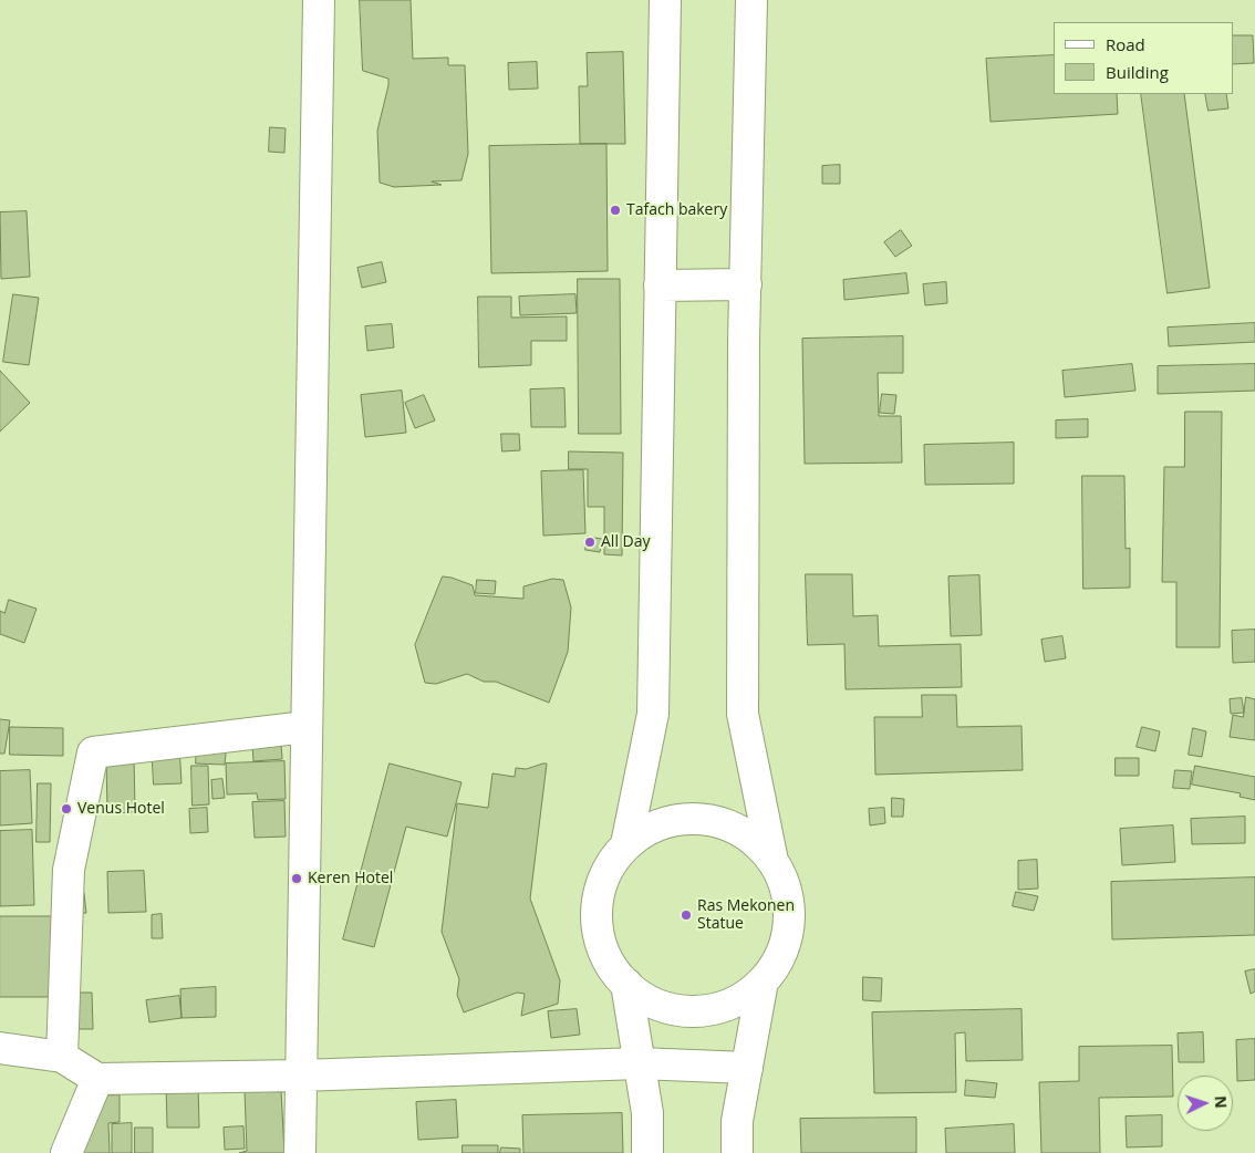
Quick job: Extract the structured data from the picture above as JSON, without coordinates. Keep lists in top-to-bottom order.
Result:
{
  "places": [
    "Tafach bakery",
    "All Day",
    "Venus Hotel",
    "Keren Hotel",
    "Ras Mekonen Statue"
  ],
  "legend": ["Road", "Building"],
  "north": "right"
}
